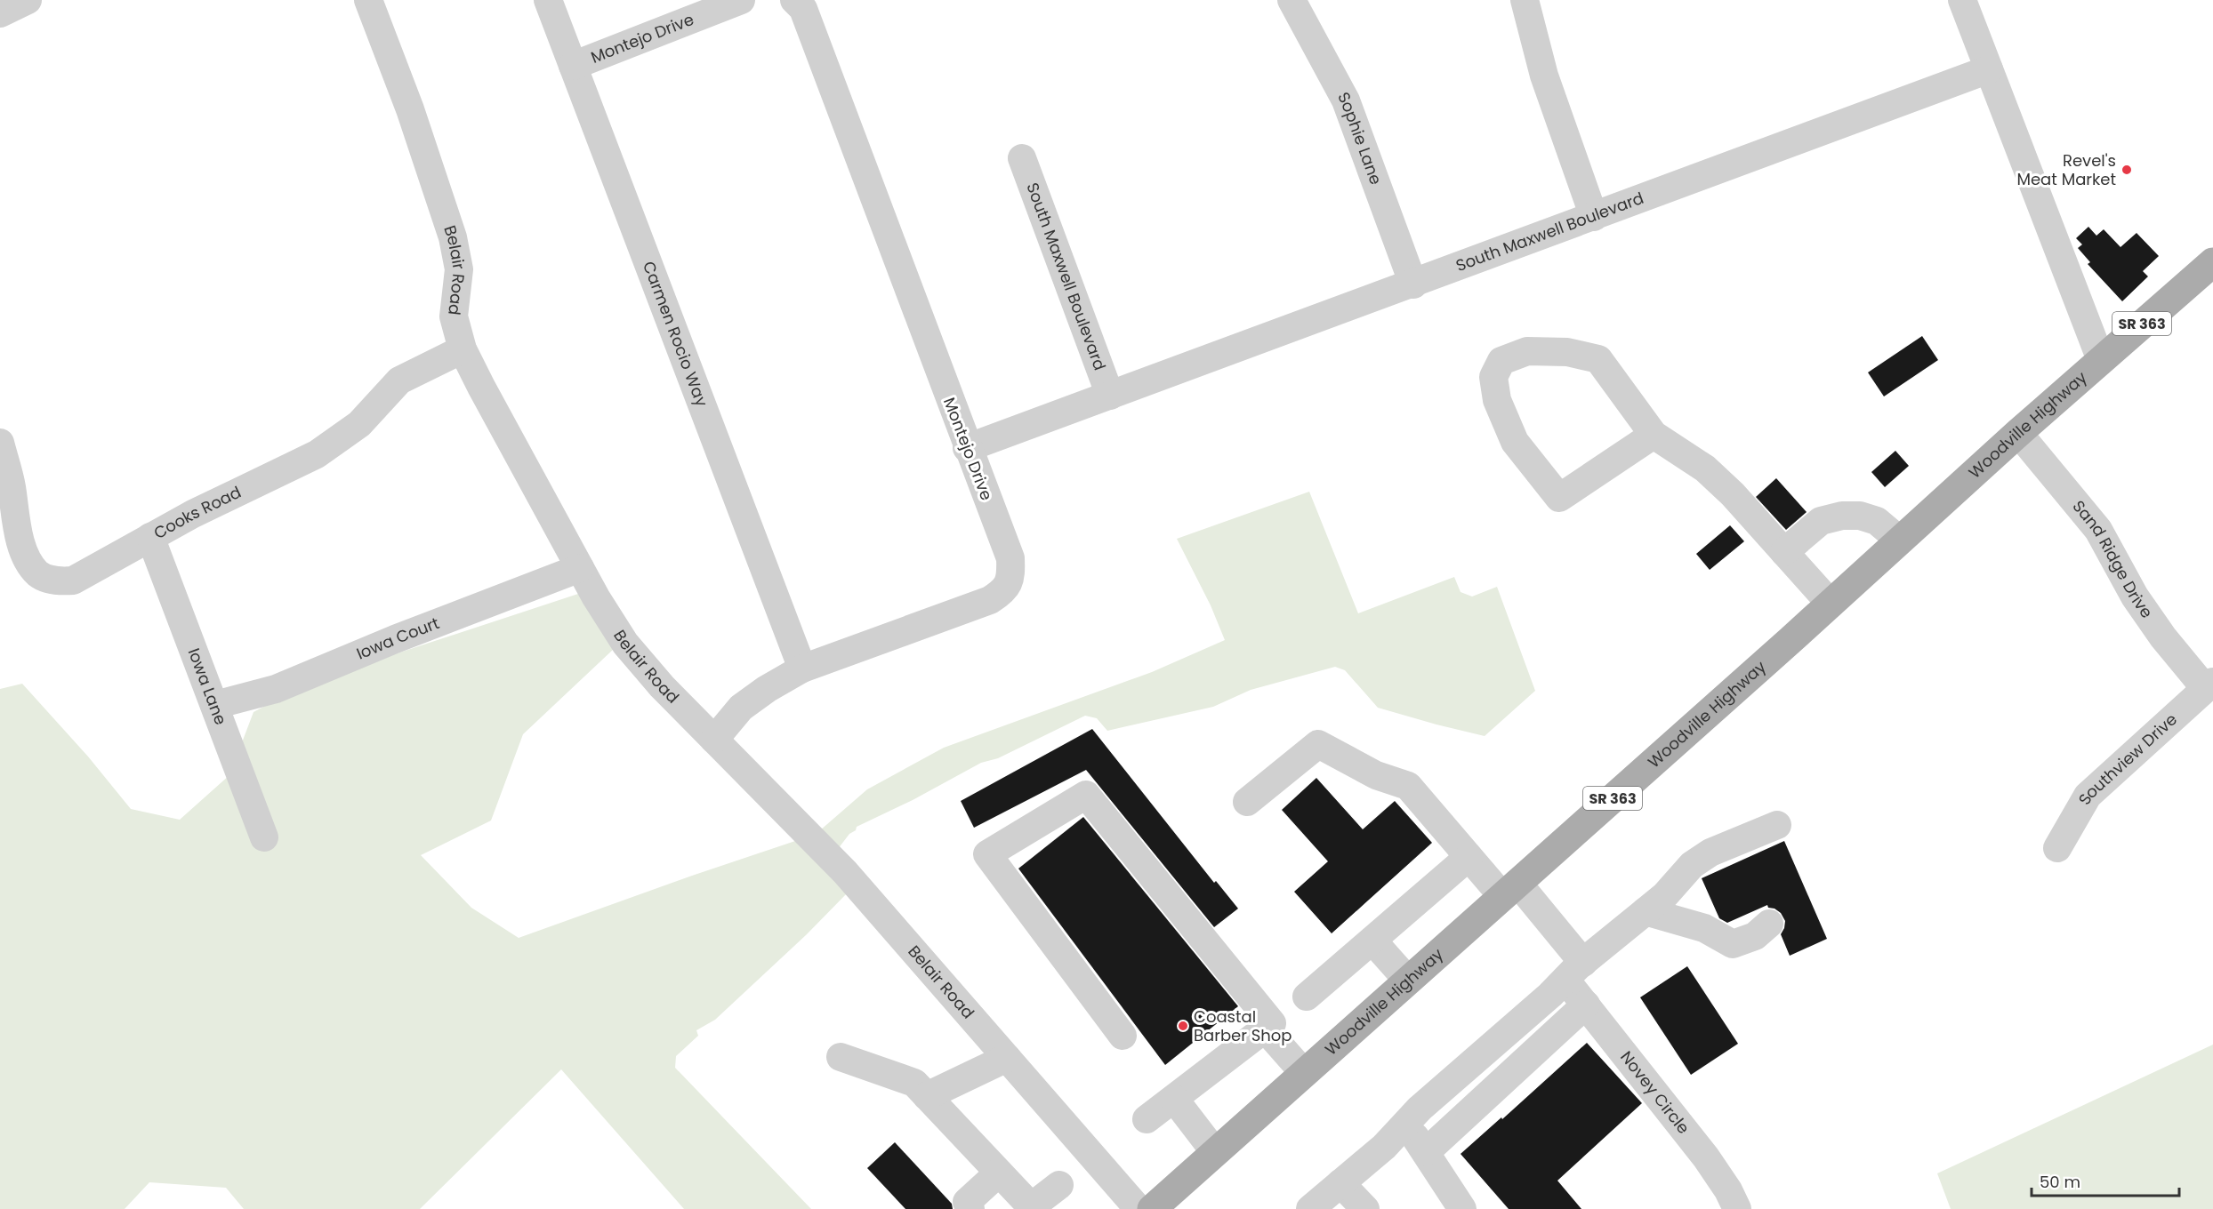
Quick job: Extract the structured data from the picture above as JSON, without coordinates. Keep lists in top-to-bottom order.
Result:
{
  "streets": {
    "main road": ["SR 363", "Woodville Highway"],
    "street": [
      "Montejo Drive",
      "Sophie Lane",
      "South Maxwell Boulevard",
      "Belair Road",
      "Carmen Rocio Way",
      "Cooks Road",
      "Sand Ridge Drive",
      "Iowa Court",
      "Iowa Lane",
      "Southview Drive",
      "Novey Circle"
    ]
  },
  "crossings": [
    ["Montejo Drive", "South Maxwell Boulevard"],
    ["Montejo Drive", "Belair Road"],
    ["Montejo Drive", "Carmen Rocio Way"],
    ["Sophie Lane", "South Maxwell Boulevard"],
    ["Belair Road", "Woodville Highway"],
    ["Belair Road", "Cooks Road"],
    ["Belair Road", "Iowa Court"],
    ["Woodville Highway", "Sand Ridge Drive"],
    ["Woodville Highway", "Novey Circle"],
    ["Cooks Road", "Iowa Lane"],
    ["Sand Ridge Drive", "Southview Drive"],
    ["Iowa Court", "Iowa Lane"]
  ],
  "places": ["Revel's Meat Market", "Coastal Barber Shop"],
  "scale_bar": "50 m"
}
